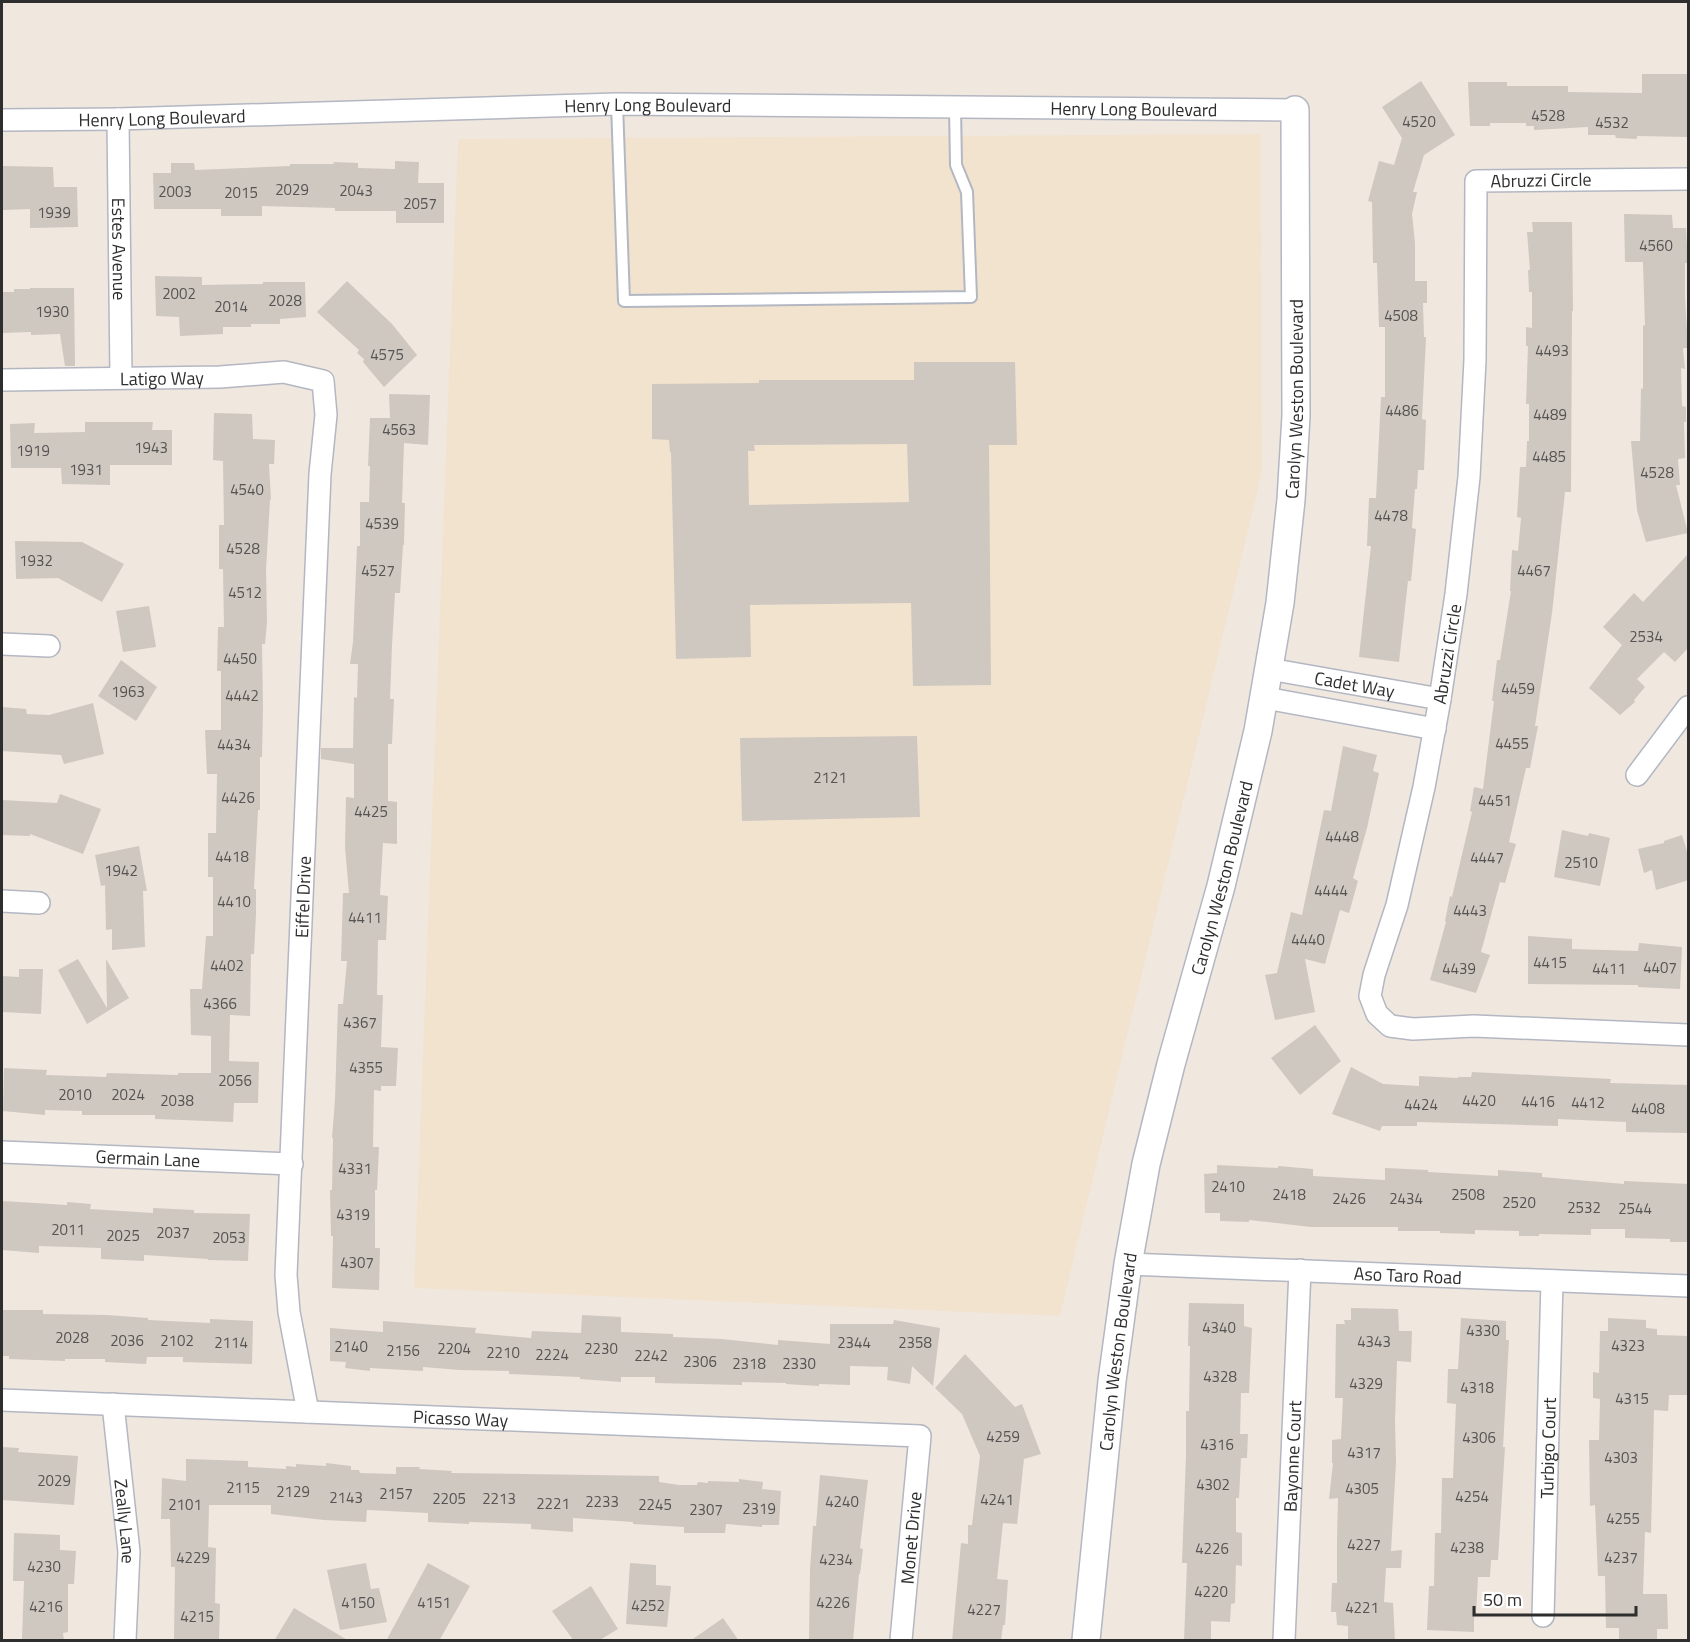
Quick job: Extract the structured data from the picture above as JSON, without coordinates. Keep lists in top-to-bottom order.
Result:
{
  "streets": {
    "street": [
      "Henry Long Boulevard",
      "Abruzzi Circle",
      "Estes Avenue",
      "Latigo Way",
      "Carolyn Weston Boulevard",
      "Cadet Way",
      "Eiffel Drive",
      "Germain Lane",
      "Aso Taro Road",
      "Picasso Way",
      "Turbigo Court",
      "Bayonne Court",
      "Zeally Lane",
      "Monet Drive"
    ]
  },
  "crossings": [
    ["Henry Long Boulevard", "Estes Avenue"],
    ["Henry Long Boulevard", "Carolyn Weston Boulevard"],
    ["Abruzzi Circle", "Cadet Way"],
    ["Estes Avenue", "Latigo Way"],
    ["Latigo Way", "Eiffel Drive"],
    ["Carolyn Weston Boulevard", "Cadet Way"],
    ["Carolyn Weston Boulevard", "Aso Taro Road"],
    ["Eiffel Drive", "Germain Lane"],
    ["Eiffel Drive", "Picasso Way"],
    ["Aso Taro Road", "Turbigo Court"],
    ["Aso Taro Road", "Bayonne Court"],
    ["Picasso Way", "Zeally Lane"],
    ["Picasso Way", "Monet Drive"]
  ],
  "house_numbers": [
    "4528",
    "4520",
    "4532",
    "2029",
    "2043",
    "2003",
    "2015",
    "2057",
    "1939",
    "4560",
    "2002",
    "2028",
    "2014",
    "1930",
    "4508",
    "4493",
    "4575",
    "4486",
    "4489",
    "4563",
    "1943",
    "1919",
    "4485",
    "1931",
    "4528",
    "4540",
    "4478",
    "4539",
    "4528",
    "1932",
    "4527",
    "4467",
    "4512",
    "2534",
    "4450",
    "4459",
    "1963",
    "4442",
    "4455",
    "4434",
    "2121",
    "4426",
    "4451",
    "4425",
    "4448",
    "4418",
    "4447",
    "2510",
    "1942",
    "4444",
    "4410",
    "4443",
    "4411",
    "4440",
    "4415",
    "4402",
    "4407",
    "4439",
    "4411",
    "4366",
    "4367",
    "4355",
    "2056",
    "2010",
    "2024",
    "2038",
    "4420",
    "4416",
    "4412",
    "4424",
    "4408",
    "4331",
    "2410",
    "2418",
    "2508",
    "2426",
    "2434",
    "2520",
    "2532",
    "2544",
    "4319",
    "2011",
    "2037",
    "2025",
    "2053",
    "4307",
    "4340",
    "4330",
    "2028",
    "2036",
    "2102",
    "4343",
    "2114",
    "2344",
    "2358",
    "4323",
    "2140",
    "2204",
    "2230",
    "2156",
    "2210",
    "2224",
    "2242",
    "2306",
    "2318",
    "2330",
    "4328",
    "4329",
    "4318",
    "4315",
    "4259",
    "4306",
    "4316",
    "4317",
    "4303",
    "2029",
    "4302",
    "2115",
    "4305",
    "2129",
    "2157",
    "4254",
    "2143",
    "2205",
    "2213",
    "4241",
    "2233",
    "4240",
    "2221",
    "2101",
    "2245",
    "2319",
    "2307",
    "4255",
    "4227",
    "4238",
    "4226",
    "4229",
    "4237",
    "4234",
    "4230",
    "4220",
    "4150",
    "4151",
    "4226",
    "4252",
    "4216",
    "4221",
    "4227",
    "4215"
  ],
  "scale_bar": "50 m"
}
